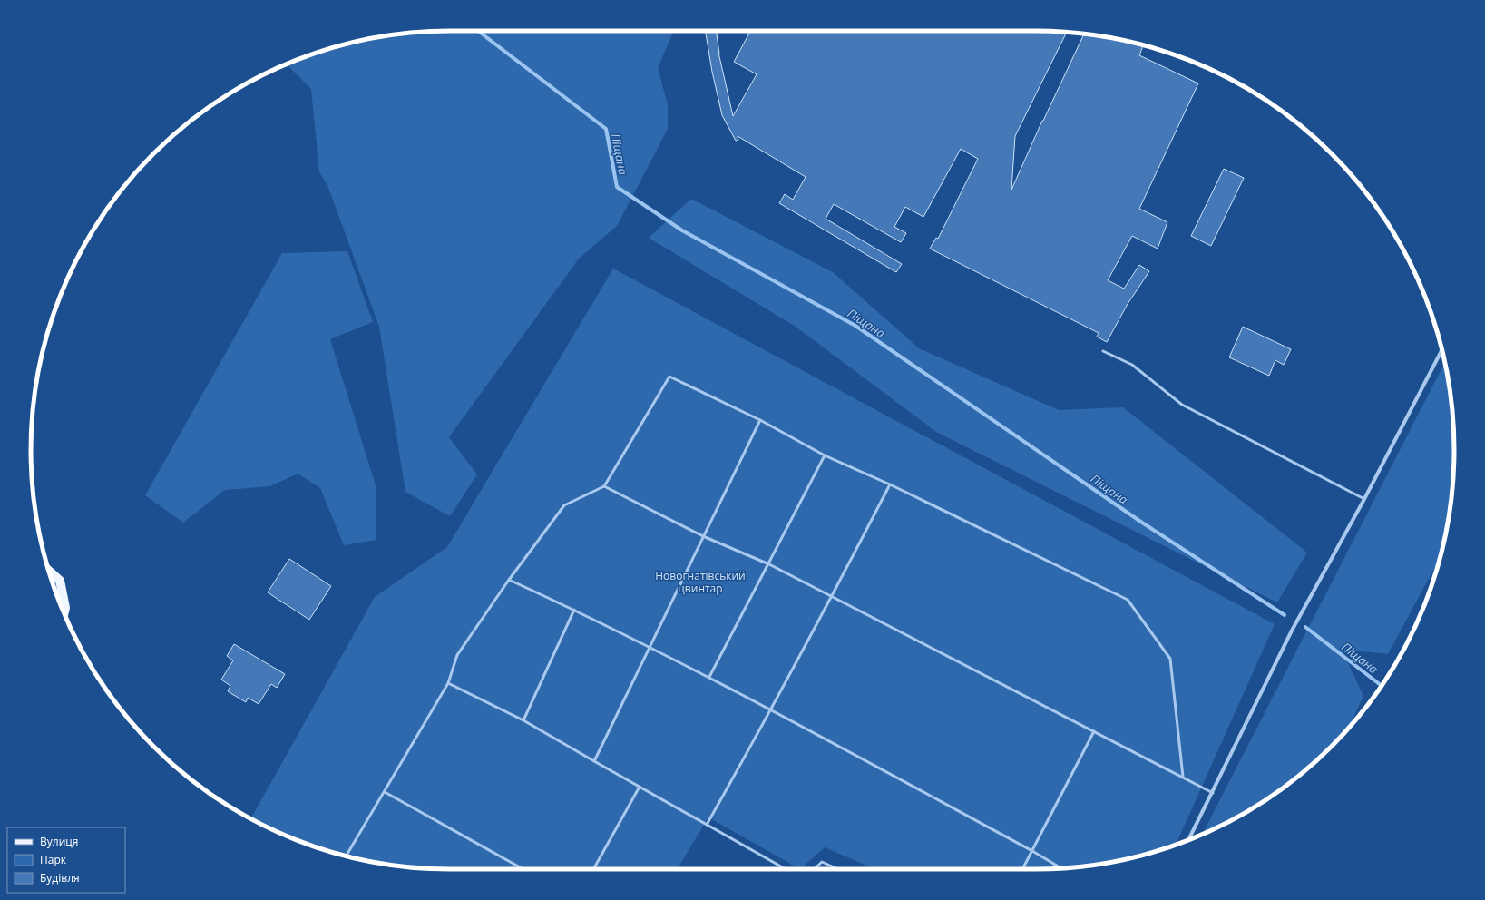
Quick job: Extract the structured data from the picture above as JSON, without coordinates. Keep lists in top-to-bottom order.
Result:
{
  "water": ["Піщана"],
  "parks": ["Новогнатівський цвинтар"],
  "legend": ["Вулиця", "Парк", "Будівля"]
}
